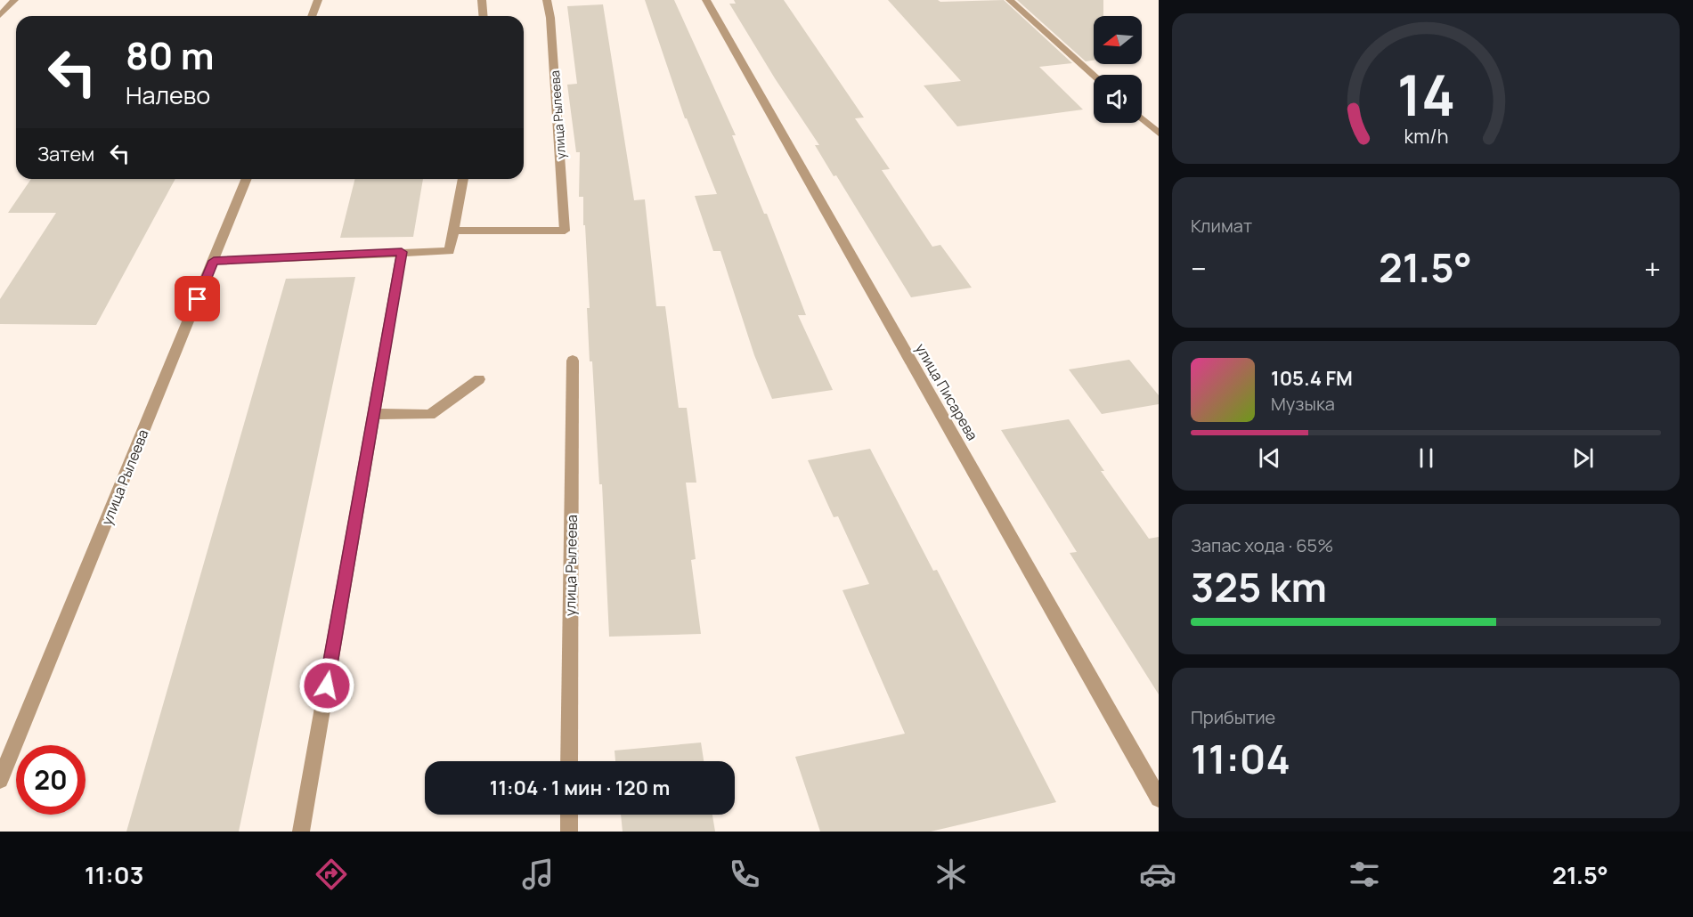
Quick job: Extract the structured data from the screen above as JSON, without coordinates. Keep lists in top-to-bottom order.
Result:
{
  "streets": {
    "street": ["улица Рылеева", "улица Писарева"]
  },
  "north": "left",
  "page": {
    "turn": ["80 m", "Налево"],
    "then": "Затем",
    "tile": [
      "Климат",
      ["Запас хода · 65%", "325 km"],
      ["Прибытие", "11:04"]
    ],
    "heat": ["−", "21.5°", "+"],
    "song": ["105.4 FM", "Музыка"],
    "limit": "20",
    "trip": "11:04 · 1 мин · 120 m",
    "tabs": ["11:03", "21.5°"],
    "gauge": ["14", "km/h"]
  }
}
